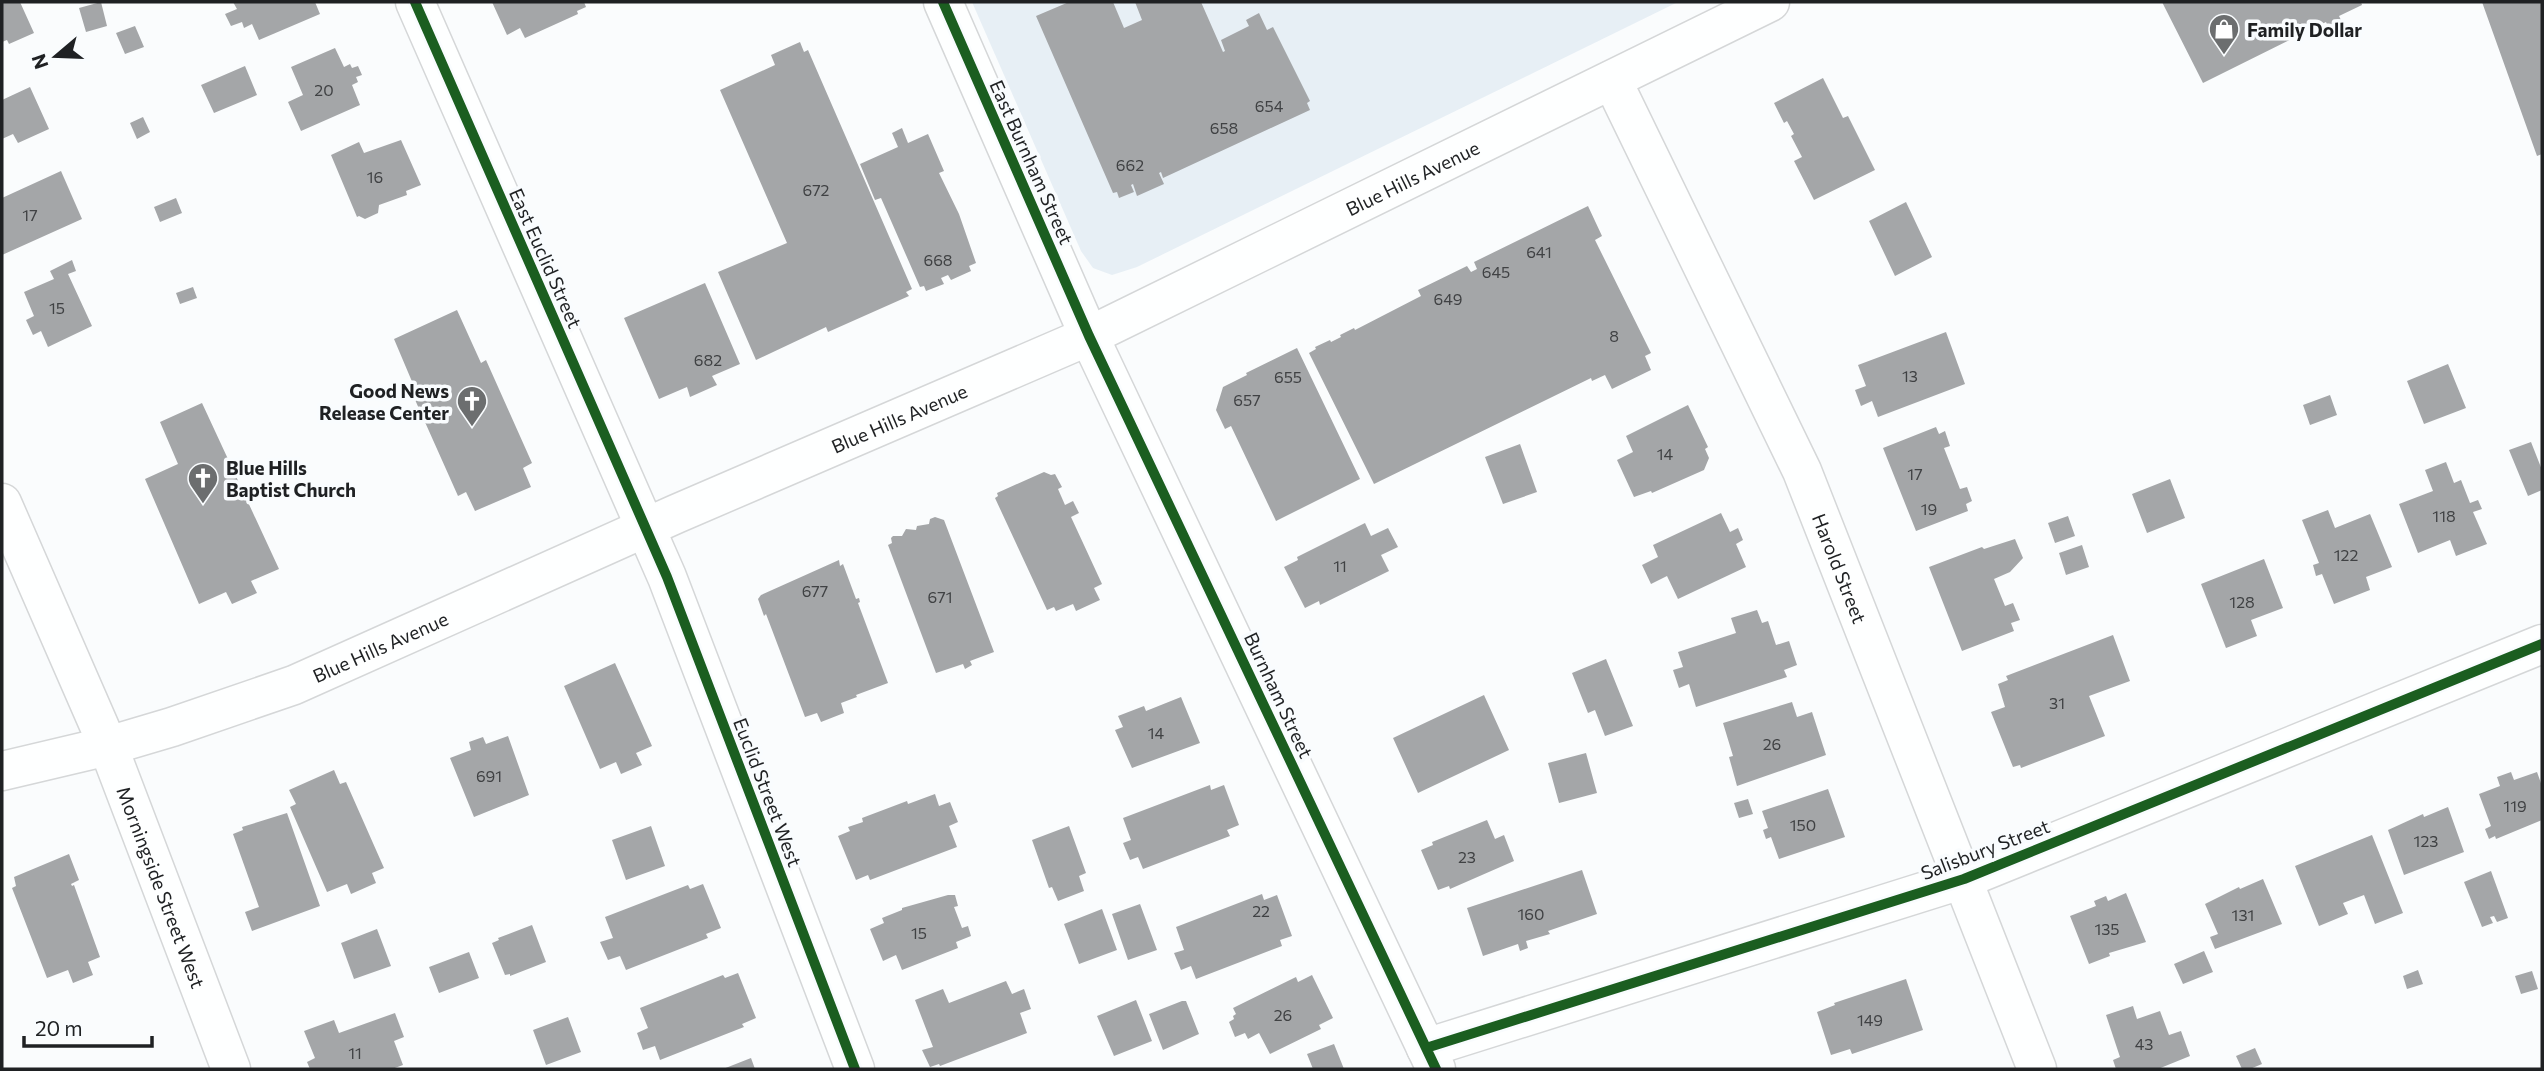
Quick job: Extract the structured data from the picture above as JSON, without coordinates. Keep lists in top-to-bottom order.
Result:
{
  "streets": {
    "street": [
      "East Burnham Street",
      "Blue Hills Avenue",
      "East Euclid Street",
      "Harold Street",
      "Burnham Street",
      "Euclid Street West",
      "Salisbury Street",
      "Morningside Street West"
    ]
  },
  "crossings": [
    ["East Burnham Street", "Blue Hills Avenue"],
    ["East Burnham Street", "Burnham Street"],
    ["Blue Hills Avenue", "East Euclid Street"],
    ["Blue Hills Avenue", "Harold Street"],
    ["Blue Hills Avenue", "Burnham Street"],
    ["Blue Hills Avenue", "Euclid Street West"],
    ["Blue Hills Avenue", "Morningside Street West"],
    ["East Euclid Street", "Euclid Street West"],
    ["Harold Street", "Salisbury Street"],
    ["Burnham Street", "Salisbury Street"]
  ],
  "places": {
    "shop": ["Family Dollar"],
    "church": ["Good News Release Center", "Blue Hills Baptist Church"]
  },
  "house_numbers": [
    "20",
    "654",
    "658",
    "662",
    "16",
    "672",
    "17",
    "641",
    "668",
    "645",
    "649",
    "15",
    "8",
    "682",
    "13",
    "655",
    "657",
    "14",
    "17",
    "19",
    "118",
    "122",
    "11",
    "677",
    "671",
    "128",
    "31",
    "14",
    "26",
    "691",
    "119",
    "150",
    "123",
    "23",
    "22",
    "160",
    "131",
    "135",
    "15",
    "26",
    "149",
    "43",
    "11"
  ],
  "scale_bar": "20 m",
  "north": "left"
}
